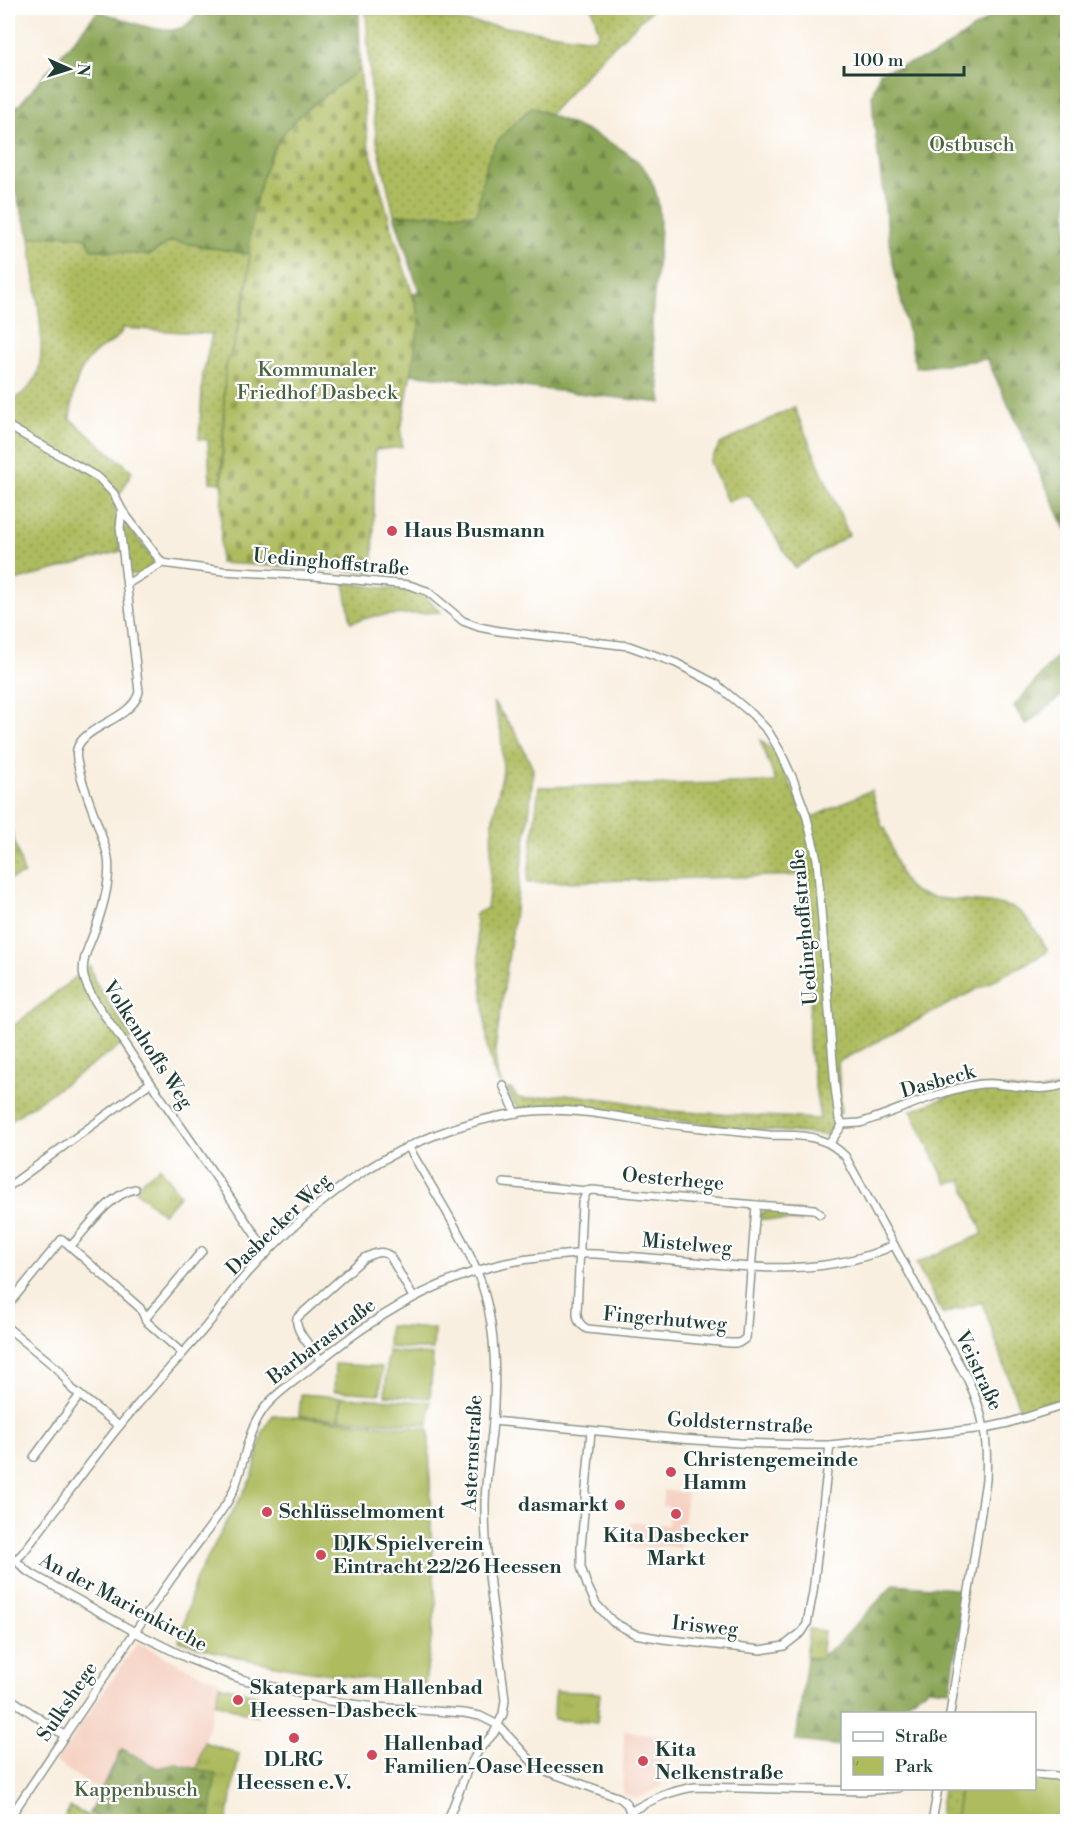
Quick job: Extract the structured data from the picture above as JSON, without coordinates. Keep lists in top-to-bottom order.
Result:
{
  "streets": {
    "street": [
      "Uedinghoffstraße",
      "Volkenhoffs Weg",
      "Dasbeck",
      "Oesterhege",
      "Dasbecker Weg",
      "Mistelweg",
      "Fingerhutweg",
      "Barbarastraße",
      "Veistraße",
      "Goldsternstraße",
      "Asternstraße",
      "An der Marienkirche",
      "Irisweg",
      "Sulkshege"
    ]
  },
  "crossings": [
    ["Uedinghoffstraße", "Dasbeck"],
    ["Volkenhoffs Weg", "Dasbecker Weg"],
    ["Dasbecker Weg", "Veistraße"],
    ["Dasbecker Weg", "Asternstraße"],
    ["Dasbecker Weg", "An der Marienkirche"],
    ["Mistelweg", "Fingerhutweg"],
    ["Mistelweg", "Barbarastraße"],
    ["Mistelweg", "Veistraße"],
    ["Mistelweg", "Asternstraße"],
    ["Barbarastraße", "Asternstraße"],
    ["Barbarastraße", "An der Marienkirche"],
    ["Barbarastraße", "Sulkshege"],
    ["Veistraße", "Goldsternstraße"],
    ["Goldsternstraße", "Asternstraße"],
    ["Goldsternstraße", "Irisweg"],
    ["Asternstraße", "An der Marienkirche"],
    ["An der Marienkirche", "Sulkshege"]
  ],
  "parks": ["Ostbusch", "Kommunaler Friedhof Dasbeck", "Kappenbusch"],
  "places": [
    "Haus Busmann",
    "Christengemeinde Hamm",
    "dasmarkt",
    "Schlüsselmoment",
    "Kita Dasbecker Markt",
    "DJK Spielverein Eintracht 22/26 Heessen",
    "Skatepark am Hallenbad Heessen-Dasbeck",
    "DLRG Heessen e.V.",
    "Hallenbad Familien-Oase Heessen",
    "Kita Nelkenstraße"
  ],
  "legend": ["Straße", "Park"],
  "scale_bar": "100 m",
  "north": "right"
}
